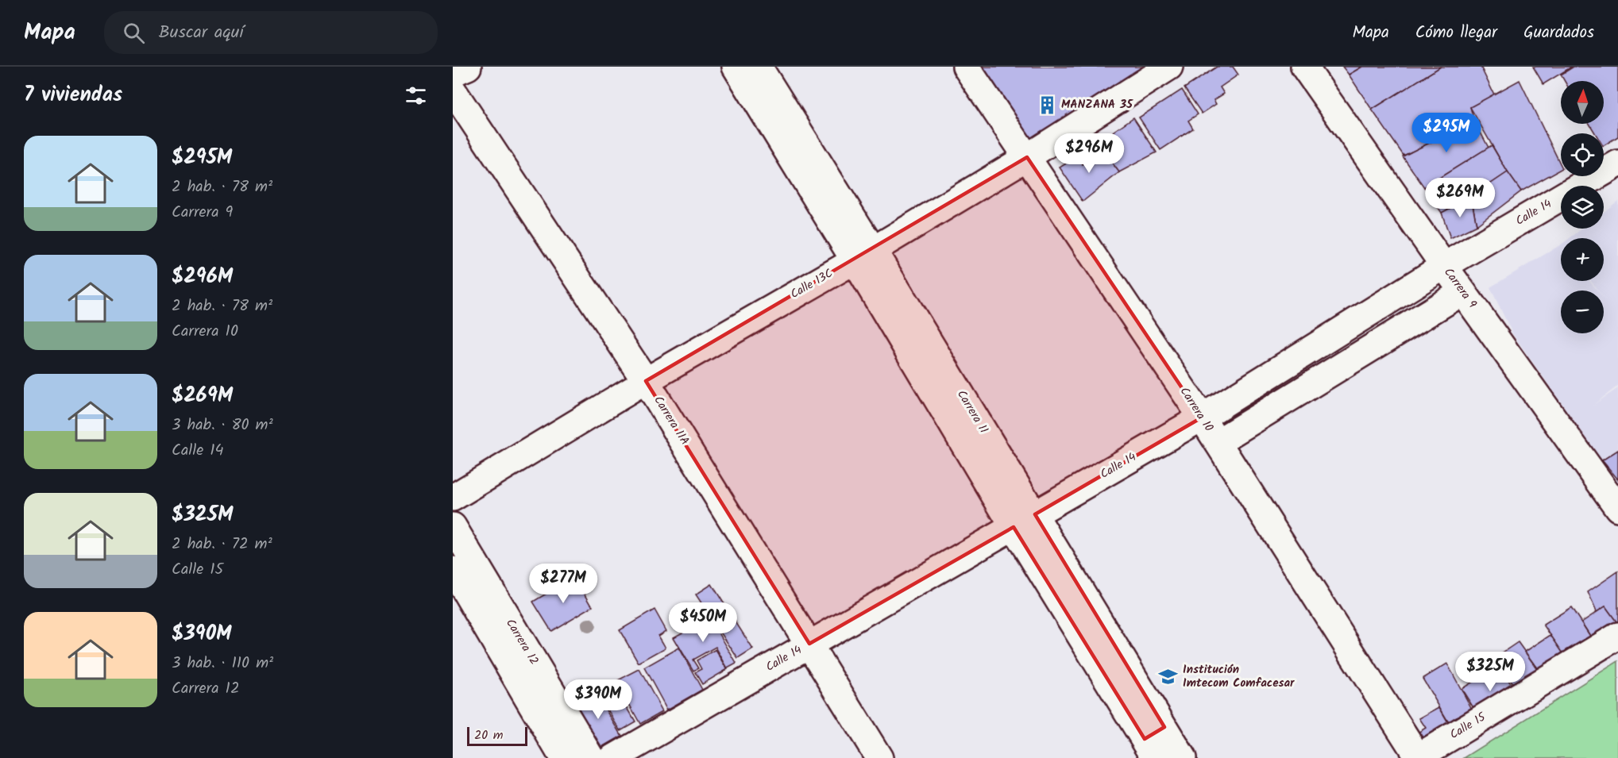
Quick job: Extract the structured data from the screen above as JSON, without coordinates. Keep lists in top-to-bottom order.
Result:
{
  "streets": {
    "street": [
      "Calle 14",
      "Calle 13C",
      "Carrera 9",
      "Carrera 10",
      "Carrera 11",
      "Carrera 11A",
      "Carrera 12",
      "Calle 15"
    ]
  },
  "crossings": [
    ["Calle 14", "Carrera 9"],
    ["Calle 14", "Carrera 10"],
    ["Calle 14", "Carrera 11"],
    ["Calle 14", "Carrera 11A"],
    ["Calle 13C", "Carrera 10"],
    ["Calle 13C", "Carrera 11"],
    ["Calle 13C", "Carrera 11A"],
    ["Carrera 10", "Calle 15"]
  ],
  "places": {
    "building": ["MANZANA 35"],
    "school or university": ["Institución Imtecom Comfacesar"]
  },
  "scale_bar": "20 m",
  "north": "top",
  "page": {
    "header": "Mapa",
    "search": "Buscar aquí",
    "nav": ["Mapa", "Cómo llegar", "Guardados"],
    "heading": "7 viviendas",
    "map_buttons": ["+", "−"],
    "price": [
      "$295M",
      "$296M",
      "$269M",
      "$277M",
      "$450M",
      "$325M",
      "$390M"
    ],
    "list": [
      {
        "name": "$295M",
        "note": "2 hab. · 78 m² · Carrera 9"
      },
      {
        "name": "$296M",
        "note": "2 hab. · 78 m² · Carrera 10"
      },
      {
        "name": "$269M",
        "note": "3 hab. · 80 m² · Calle 14"
      },
      {
        "name": "$325M",
        "note": "2 hab. · 72 m² · Calle 15"
      },
      {
        "name": "$390M",
        "note": "3 hab. · 110 m² · Carrera 12"
      }
    ],
    "scale": "20 m"
  }
}
